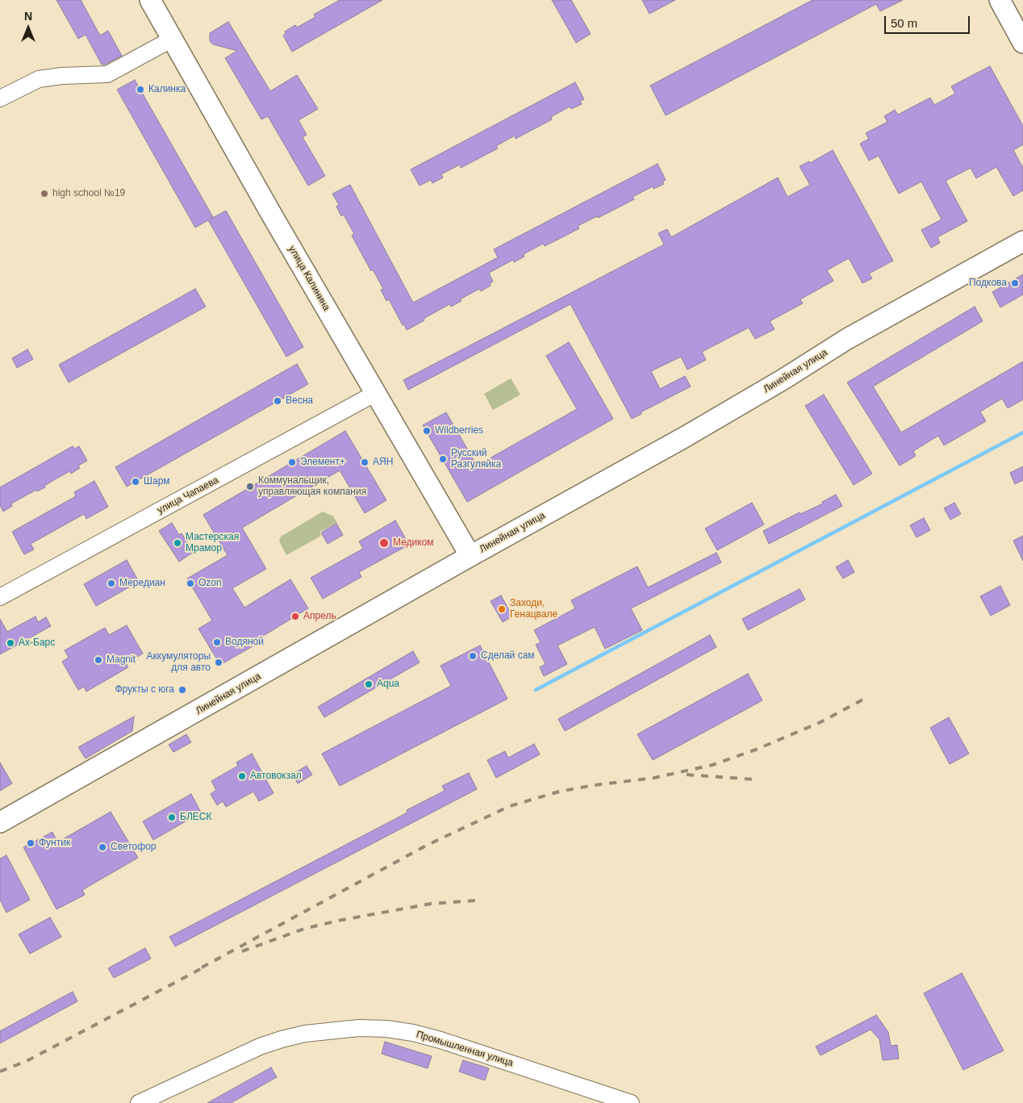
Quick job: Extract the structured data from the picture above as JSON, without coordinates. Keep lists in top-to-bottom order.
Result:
{
  "streets": {
    "main road": ["улица Калинина", "Линейная улица"],
    "street": ["улица Чапаева", "Промышленная улица"]
  },
  "crossings": [
    ["улица Калинина", "Линейная улица"],
    ["улица Калинина", "улица Чапаева"]
  ],
  "places": [
    "Калинка",
    "high school №19",
    "Подкова",
    "Весна",
    "Wildberries",
    "Русский Разгуляйка",
    "Элемент+",
    "АЯН",
    "Шарм",
    "Коммунальщик, управляющая компания",
    "Мастерская Мрамор",
    "Медиком",
    "Мередиан",
    "Ozon",
    "Заходи, Генацвале",
    "Апрель",
    "Водяной",
    "Ах-Барс",
    "Сделай сам",
    "Magnit",
    "Аккумуляторы для авто",
    "Aqua",
    "Фрукты с юга",
    "Автовокзал",
    "БЛЕСК",
    "Фунтик",
    "Светофор"
  ],
  "scale_bar": "50 m",
  "north": "top"
}
